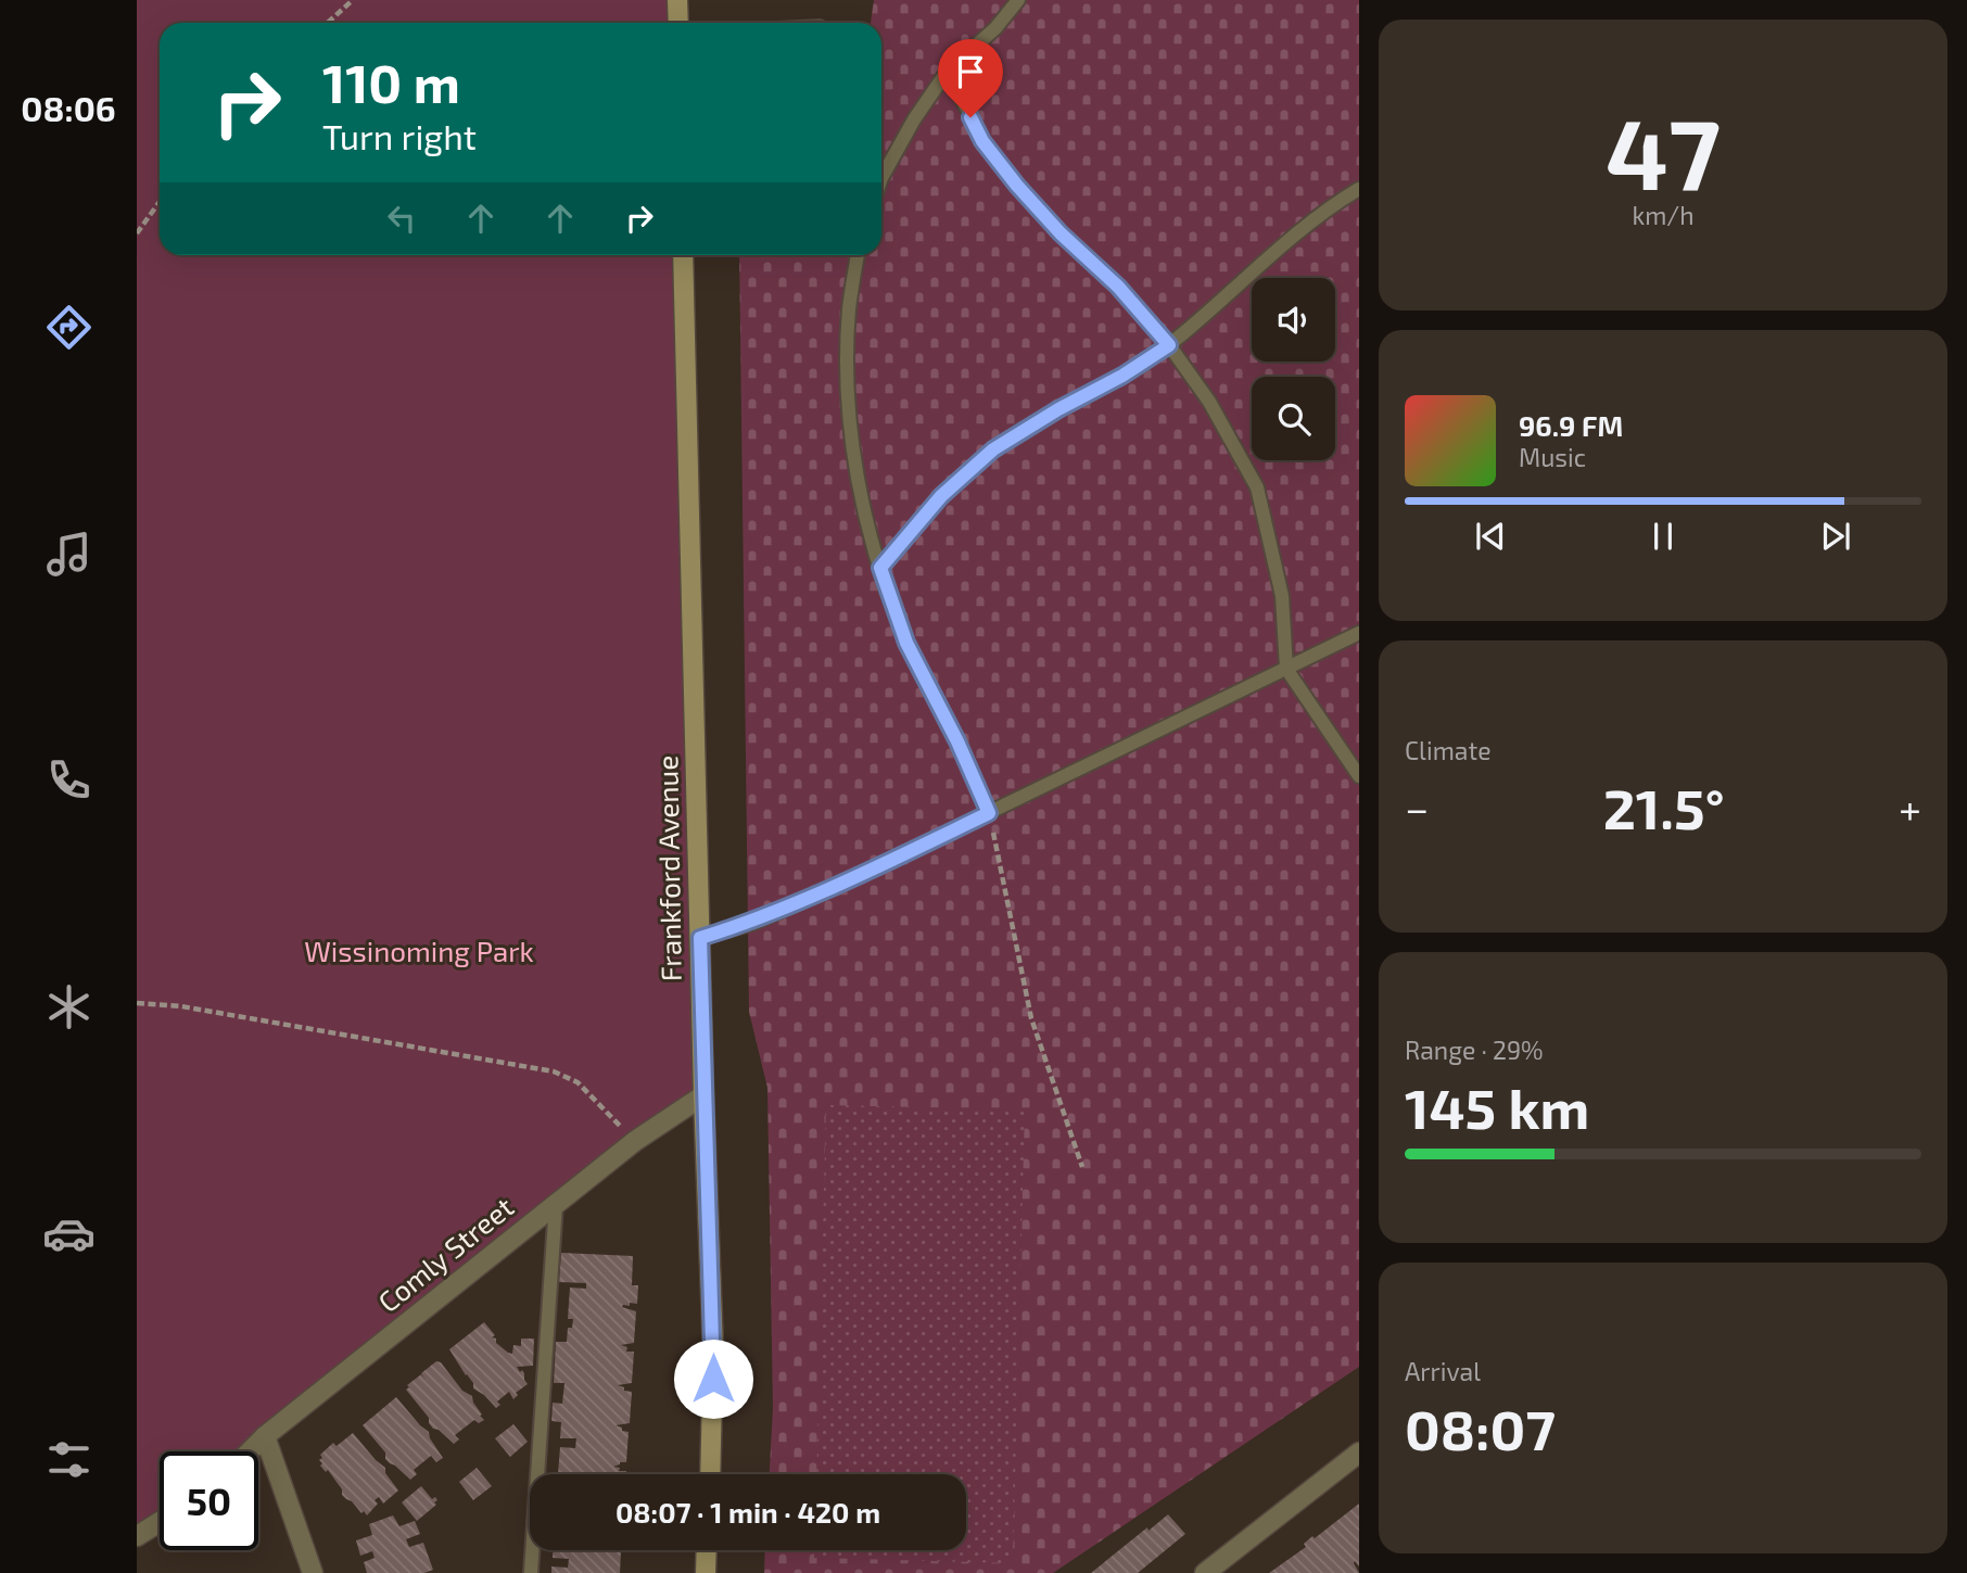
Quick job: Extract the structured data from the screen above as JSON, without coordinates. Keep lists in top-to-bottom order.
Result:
{
  "streets": {
    "main road": ["Frankford Avenue"],
    "street": ["Comly Street"]
  },
  "crossings": [
    ["Frankford Avenue", "Comly Street"]
  ],
  "parks": ["Wissinoming Park"],
  "page": {
    "tabs": "08:06",
    "tile": [
      ["47", "km/h"],
      "Climate",
      ["Range · 29%", "145 km"],
      ["Arrival", "08:07"]
    ],
    "turn": ["110 m", "Turn right"],
    "song": ["96.9 FM", "Music"],
    "heat": ["−", "21.5°", "+"],
    "limit": "50",
    "trip": "08:07 · 1 min · 420 m"
  }
}
